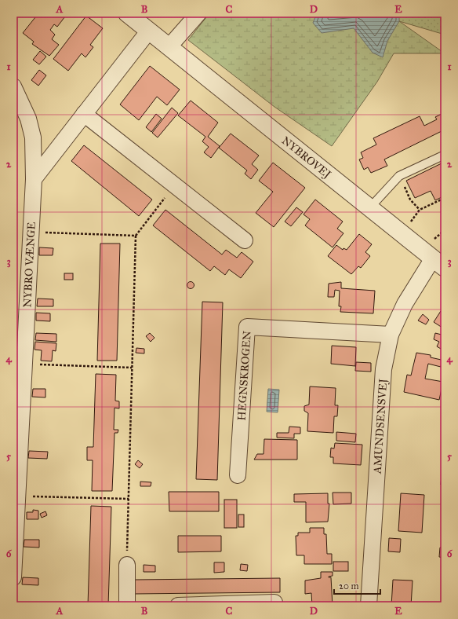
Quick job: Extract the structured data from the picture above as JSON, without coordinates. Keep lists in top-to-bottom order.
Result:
{
  "streets": {
    "street": [
      "NYBROVEJ",
      "NYBRO VÆNGE",
      "HEGNSKROGEN",
      "AMUNDSENSVEJ"
    ]
  },
  "crossings": [
    ["NYBROVEJ", "AMUNDSENSVEJ"],
    ["HEGNSKROGEN", "AMUNDSENSVEJ"]
  ],
  "scale_bar": "20 m",
  "grid": {
    "columns": [
      "A",
      "B",
      "C",
      "D",
      "E"
    ],
    "rows": [
      "1",
      "2",
      "3",
      "4",
      "5",
      "6"
    ]
  }
}
